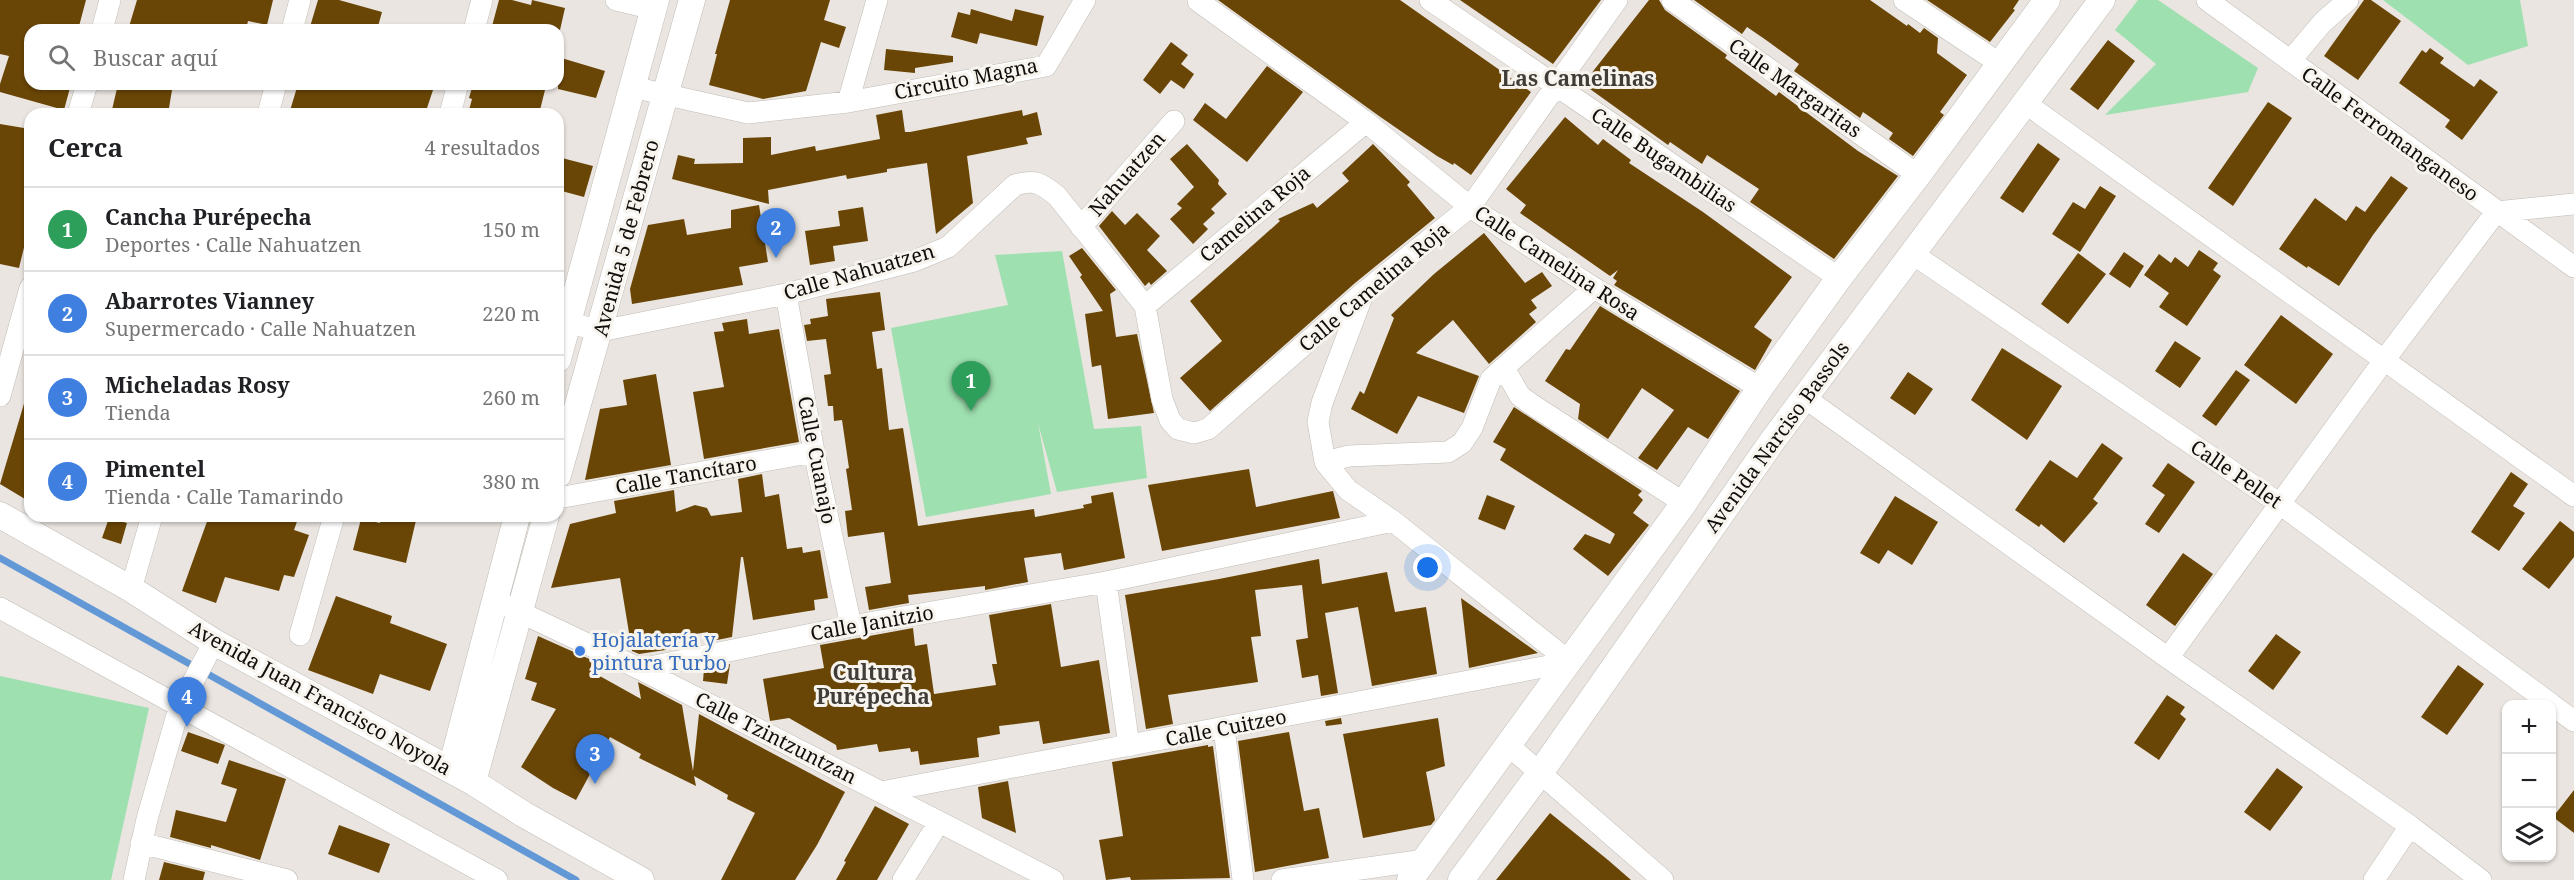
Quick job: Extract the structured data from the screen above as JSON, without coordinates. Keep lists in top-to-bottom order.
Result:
{
  "streets": {
    "street": [
      "Circuito Magna",
      "Calle Margaritas",
      "Calle Ferromanganeso",
      "Calle Bugambilias",
      "Nahuatzen",
      "Camelina Roja",
      "Avenida 5 de Febrero",
      "Calle Camelina Rosa",
      "Calle Nahuatzen",
      "Calle Camelina Roja",
      "Avenida Narciso Bassols",
      "Calle Cuanajo",
      "Calle Pellet",
      "Calle Tancítaro",
      "Calle Janitzio",
      "Avenida Juan Francisco Noyola",
      "Calle Cuitzeo",
      "Calle Tzintzuntzan"
    ]
  },
  "crossings": [
    ["Circuito Magna", "Avenida 5 de Febrero"],
    ["Calle Margaritas", "Avenida Narciso Bassols"],
    ["Calle Bugambilias", "Calle Camelina Roja"],
    ["Calle Bugambilias", "Avenida Narciso Bassols"],
    ["Nahuatzen", "Calle Nahuatzen"],
    ["Camelina Roja", "Calle Camelina Rosa"],
    ["Camelina Roja", "Calle Nahuatzen"],
    ["Camelina Roja", "Calle Camelina Roja"],
    ["Avenida 5 de Febrero", "Calle Nahuatzen"],
    ["Calle Camelina Rosa", "Calle Camelina Roja"],
    ["Calle Camelina Rosa", "Avenida Narciso Bassols"],
    ["Calle Nahuatzen", "Calle Camelina Roja"],
    ["Calle Nahuatzen", "Calle Cuanajo"],
    ["Avenida Narciso Bassols", "Calle Pellet"],
    ["Avenida Narciso Bassols", "Calle Cuitzeo"],
    ["Calle Cuanajo", "Calle Tancítaro"],
    ["Calle Cuanajo", "Calle Janitzio"],
    ["Calle Janitzio", "Calle Tzintzuntzan"],
    ["Calle Cuitzeo", "Calle Tzintzuntzan"]
  ],
  "districts": ["Las Camelinas", "Cultura Purépecha"],
  "places": ["Hojalatería y pintura Turbo"],
  "page": {
    "search": "Buscar aquí",
    "heading": ["Cerca", "4 resultados"],
    "list": [
      {
        "mark": "1",
        "name": "Cancha Purépecha",
        "note": "Deportes · Calle Nahuatzen",
        "value": "150 m"
      },
      {
        "mark": "2",
        "name": "Abarrotes Vianney",
        "note": "Supermercado · Calle Nahuatzen",
        "value": "220 m"
      },
      {
        "mark": "3",
        "name": "Micheladas Rosy",
        "note": "Tienda",
        "value": "260 m"
      },
      {
        "mark": "4",
        "name": "Pimentel",
        "note": "Tienda · Calle Tamarindo",
        "value": "380 m"
      }
    ],
    "pins": [
      "2",
      "1",
      "4",
      "3"
    ],
    "map_buttons": ["+", "−"]
  }
}
